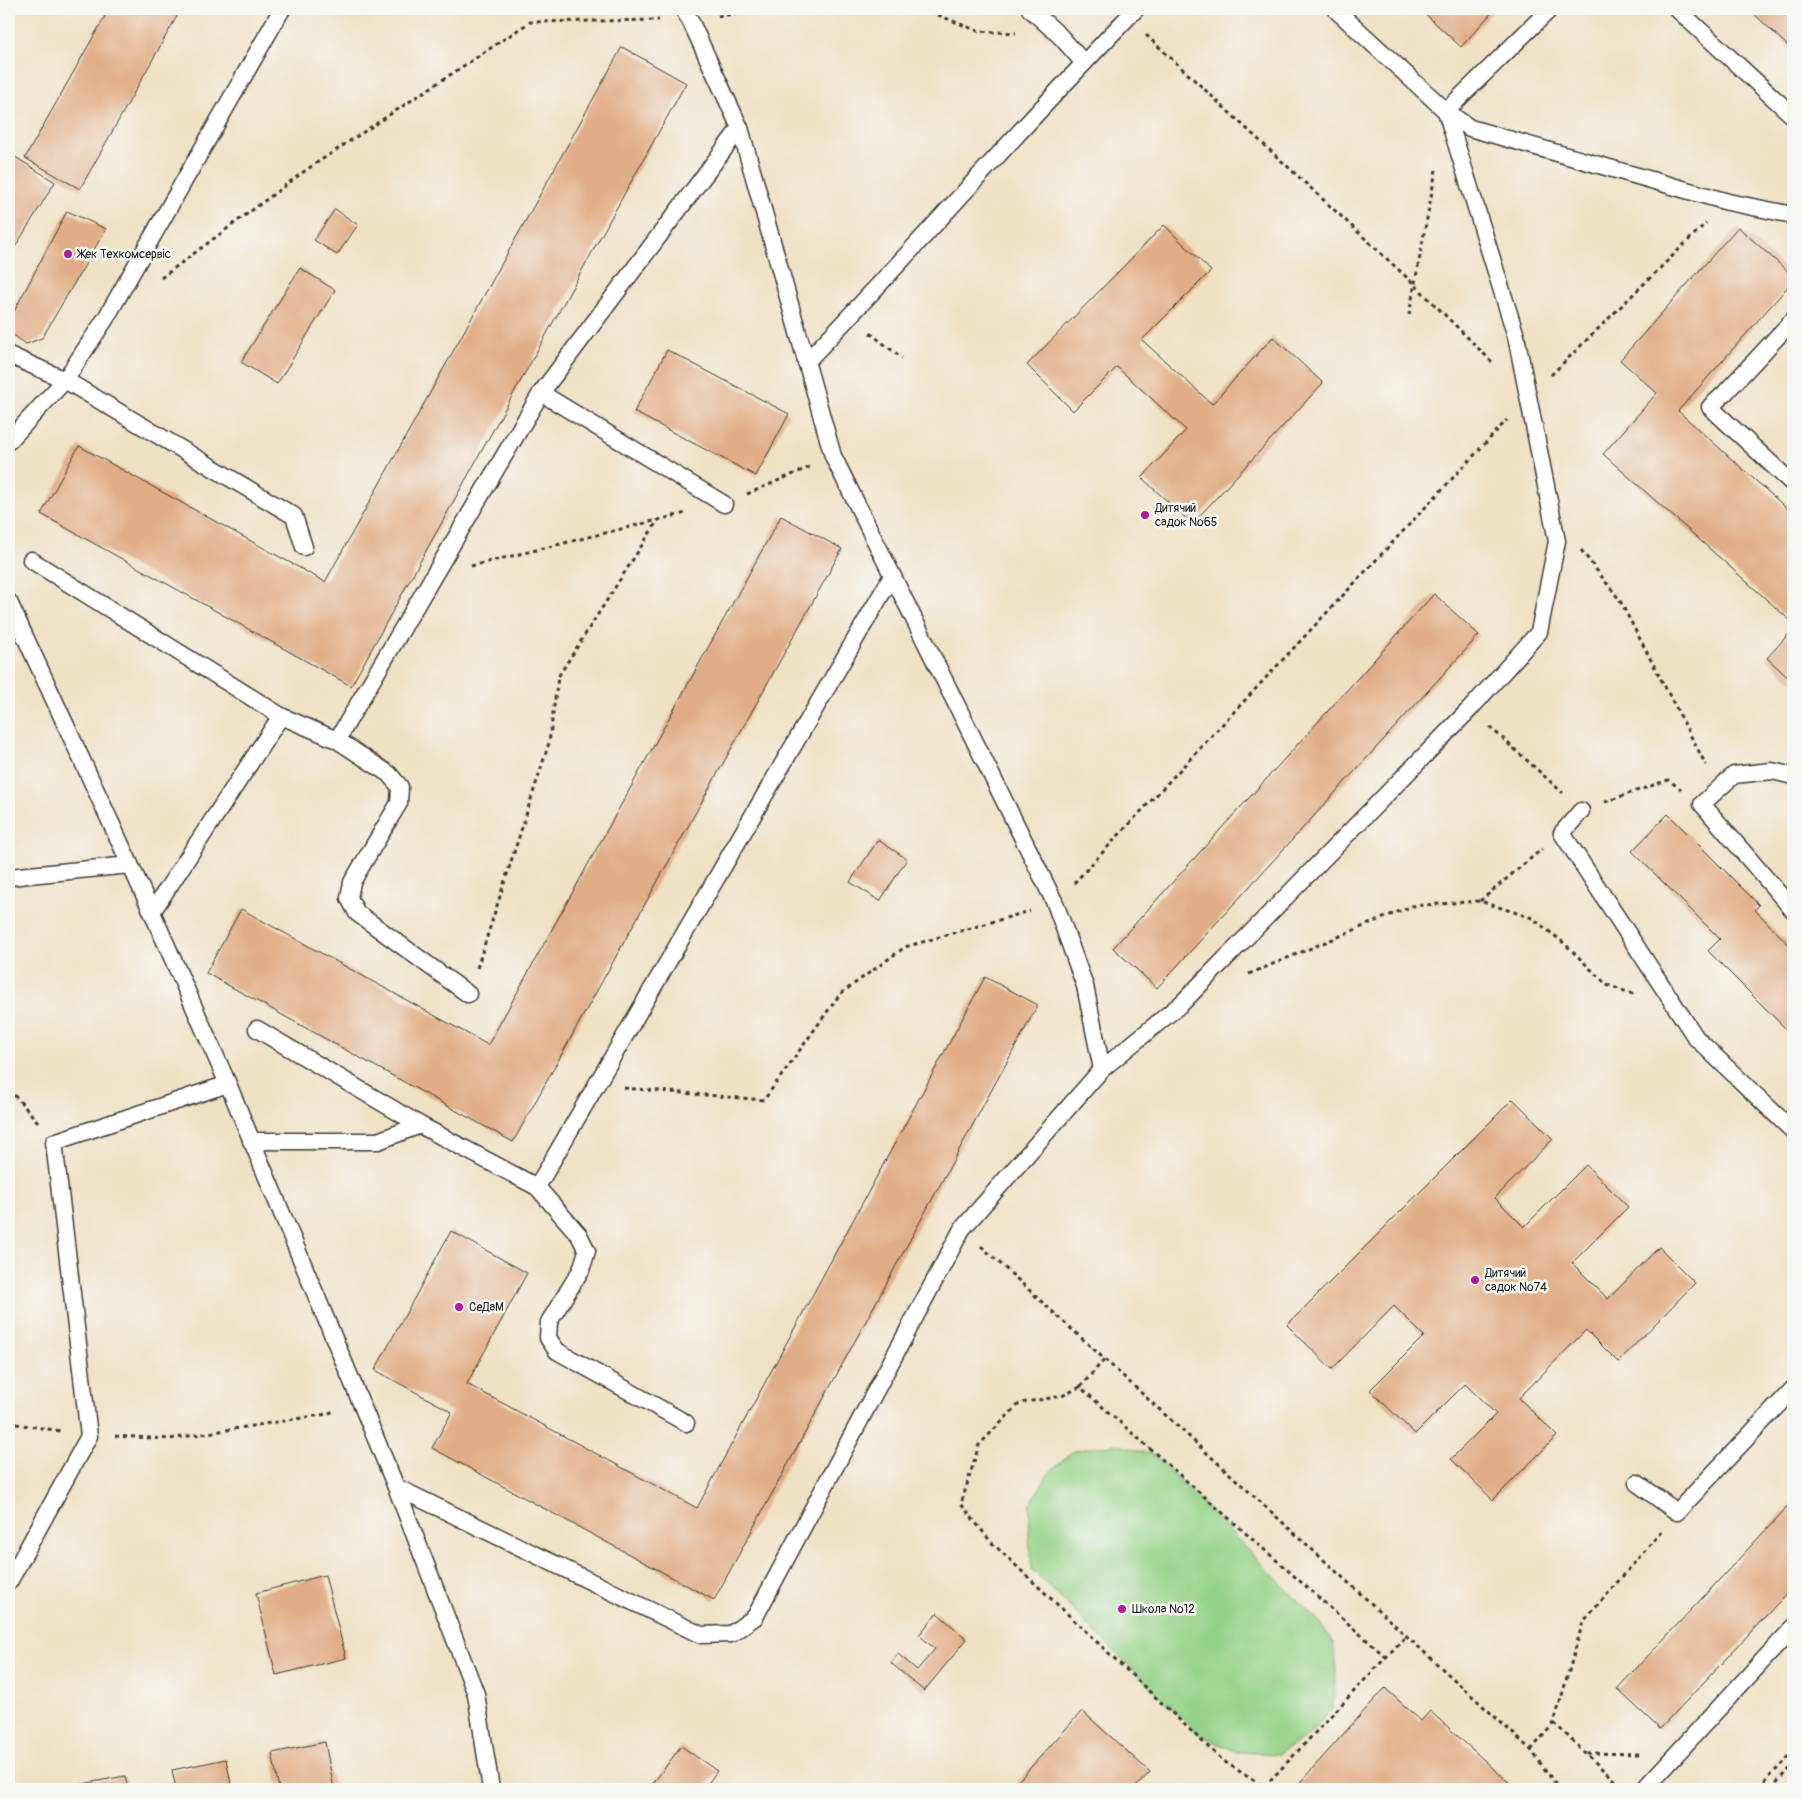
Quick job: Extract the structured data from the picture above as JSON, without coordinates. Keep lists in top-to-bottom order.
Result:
{
  "places": [
    "Жек Техкомсервіс",
    "Дитячий садок №65",
    "Дитячий садок №74",
    "СеДаМ",
    "Школа №12"
  ]
}
